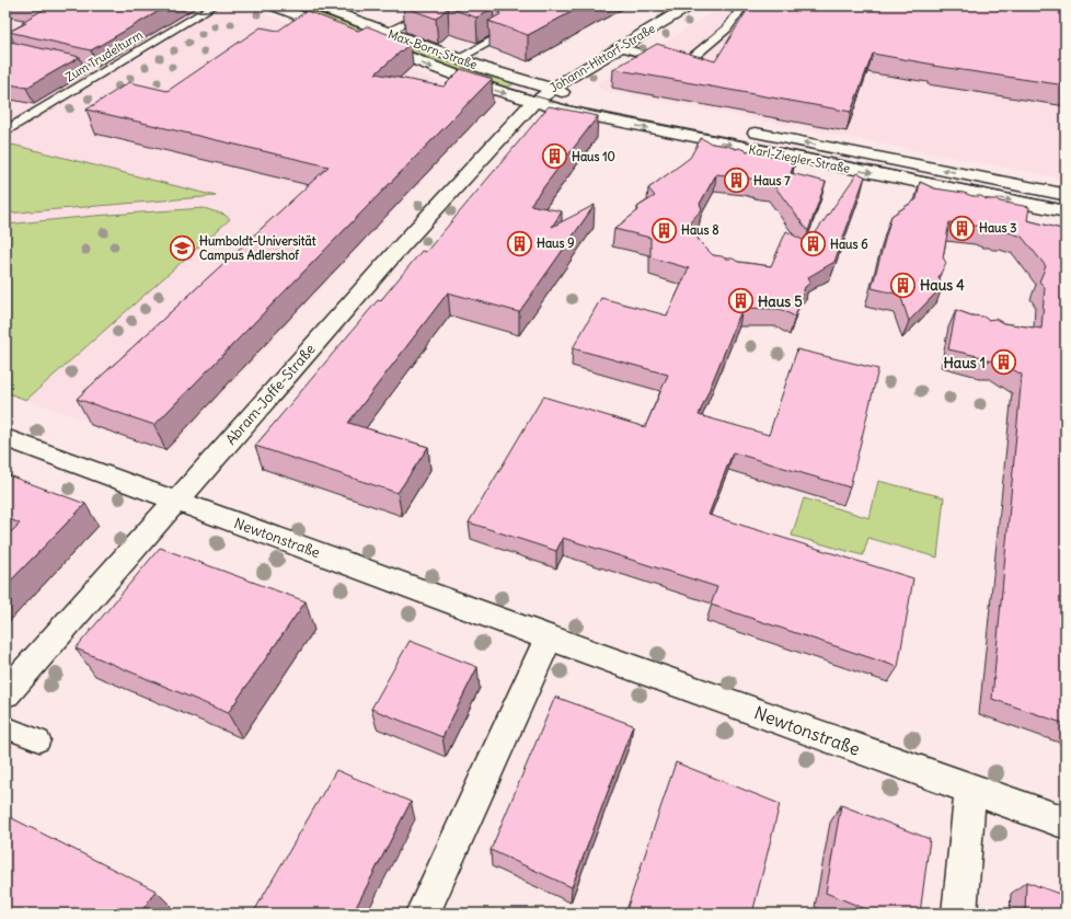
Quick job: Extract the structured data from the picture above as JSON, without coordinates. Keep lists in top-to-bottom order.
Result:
{
  "streets": {
    "street": [
      "Max-Born-Straße",
      "Johann-Hittorf-Straße",
      "Karl-Ziegler-Straße",
      "Abram-Joffe-Straße",
      "Newtonstraße"
    ],
    "lane": ["Zum Trudelturm"]
  },
  "crossings": [
    ["Max-Born-Straße", "Johann-Hittorf-Straße"],
    ["Max-Born-Straße", "Karl-Ziegler-Straße"],
    ["Max-Born-Straße", "Abram-Joffe-Straße"],
    ["Johann-Hittorf-Straße", "Karl-Ziegler-Straße"],
    ["Johann-Hittorf-Straße", "Abram-Joffe-Straße"],
    ["Karl-Ziegler-Straße", "Abram-Joffe-Straße"],
    ["Abram-Joffe-Straße", "Newtonstraße"]
  ],
  "places": {
    "building": [
      "Haus 10",
      "Haus 7",
      "Haus 3",
      "Haus 8",
      "Haus 9",
      "Haus 6",
      "Haus 4",
      "Haus 5",
      "Haus 1"
    ],
    "school or university": ["Humboldt-Universität Campus Adlershof"]
  }
}
